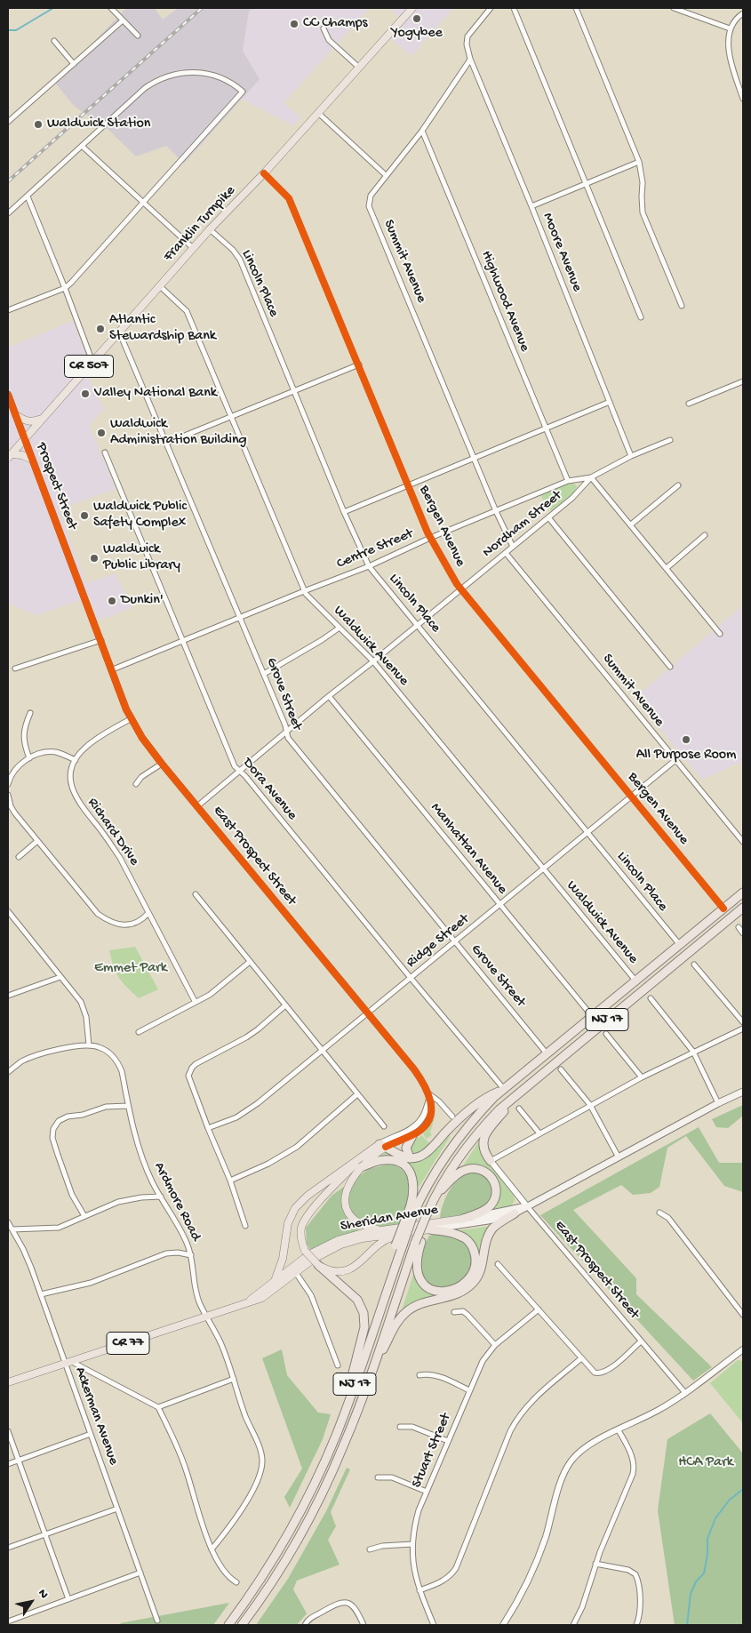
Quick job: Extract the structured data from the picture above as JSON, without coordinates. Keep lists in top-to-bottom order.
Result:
{
  "streets": {
    "highway": ["NJ 17"],
    "main road": [
      "Franklin Turnpike",
      "CR 507",
      "Sheridan Avenue",
      "CR 77"
    ],
    "street": [
      "Moore Avenue",
      "Summit Avenue",
      "Lincoln Place",
      "Highwood Avenue",
      "Prospect Street",
      "Nordham Street",
      "Bergen Avenue",
      "Centre Street",
      "Waldwick Avenue",
      "Grove Street",
      "Dora Avenue",
      "Richard Drive",
      "Manhattan Avenue",
      "East Prospect Street",
      "Ridge Street",
      "Ardmore Road",
      "Ackerman Avenue",
      "Stuart Street"
    ]
  },
  "crossings": [
    ["Franklin Turnpike", "Lincoln Place"],
    ["Franklin Turnpike", "Prospect Street"],
    ["Franklin Turnpike", "Bergen Avenue"],
    ["Franklin Turnpike", "Waldwick Avenue"],
    ["Franklin Turnpike", "Grove Street"],
    ["Moore Avenue", "Summit Avenue"],
    ["Moore Avenue", "Centre Street"],
    ["Summit Avenue", "Highwood Avenue"],
    ["Summit Avenue", "Nordham Street"],
    ["Summit Avenue", "Centre Street"],
    ["Summit Avenue", "Ridge Street"],
    ["Lincoln Place", "Nordham Street"],
    ["Lincoln Place", "Centre Street"],
    ["Lincoln Place", "Ridge Street"],
    ["Lincoln Place", "NJ 17"],
    ["Highwood Avenue", "Centre Street"],
    ["Prospect Street", "East Prospect Street"],
    ["Nordham Street", "Bergen Avenue"],
    ["Nordham Street", "Centre Street"],
    ["Nordham Street", "Waldwick Avenue"],
    ["Nordham Street", "Grove Street"],
    ["Nordham Street", "Dora Avenue"],
    ["Nordham Street", "Manhattan Avenue"],
    ["Nordham Street", "East Prospect Street"],
    ["Bergen Avenue", "Centre Street"],
    ["Bergen Avenue", "Ridge Street"],
    ["Bergen Avenue", "NJ 17"],
    ["Centre Street", "Waldwick Avenue"],
    ["Centre Street", "Grove Street"],
    ["Centre Street", "Dora Avenue"],
    ["Centre Street", "East Prospect Street"],
    ["Waldwick Avenue", "Ridge Street"],
    ["Waldwick Avenue", "NJ 17"],
    ["Grove Street", "Ridge Street"],
    ["Grove Street", "NJ 17"],
    ["Dora Avenue", "Ridge Street"],
    ["Dora Avenue", "NJ 17"],
    ["Richard Drive", "East Prospect Street"],
    ["Manhattan Avenue", "Ridge Street"],
    ["Manhattan Avenue", "NJ 17"],
    ["East Prospect Street", "Ridge Street"],
    ["East Prospect Street", "Sheridan Avenue"],
    ["Ardmore Road", "Sheridan Avenue"],
    ["Sheridan Avenue", "Ackerman Avenue"]
  ],
  "parks": ["Emmet Park", "HCA Park"],
  "places": [
    "Yogybee",
    "CC Champs",
    "Waldwick Station",
    "Atlantic Stewardship Bank",
    "Valley National Bank",
    "Waldwick Administration Building",
    "Waldwick Public Safety Complex",
    "Waldwick Public Library",
    "Dunkin'",
    "All Purpose Room"
  ],
  "north": "top right"
}
